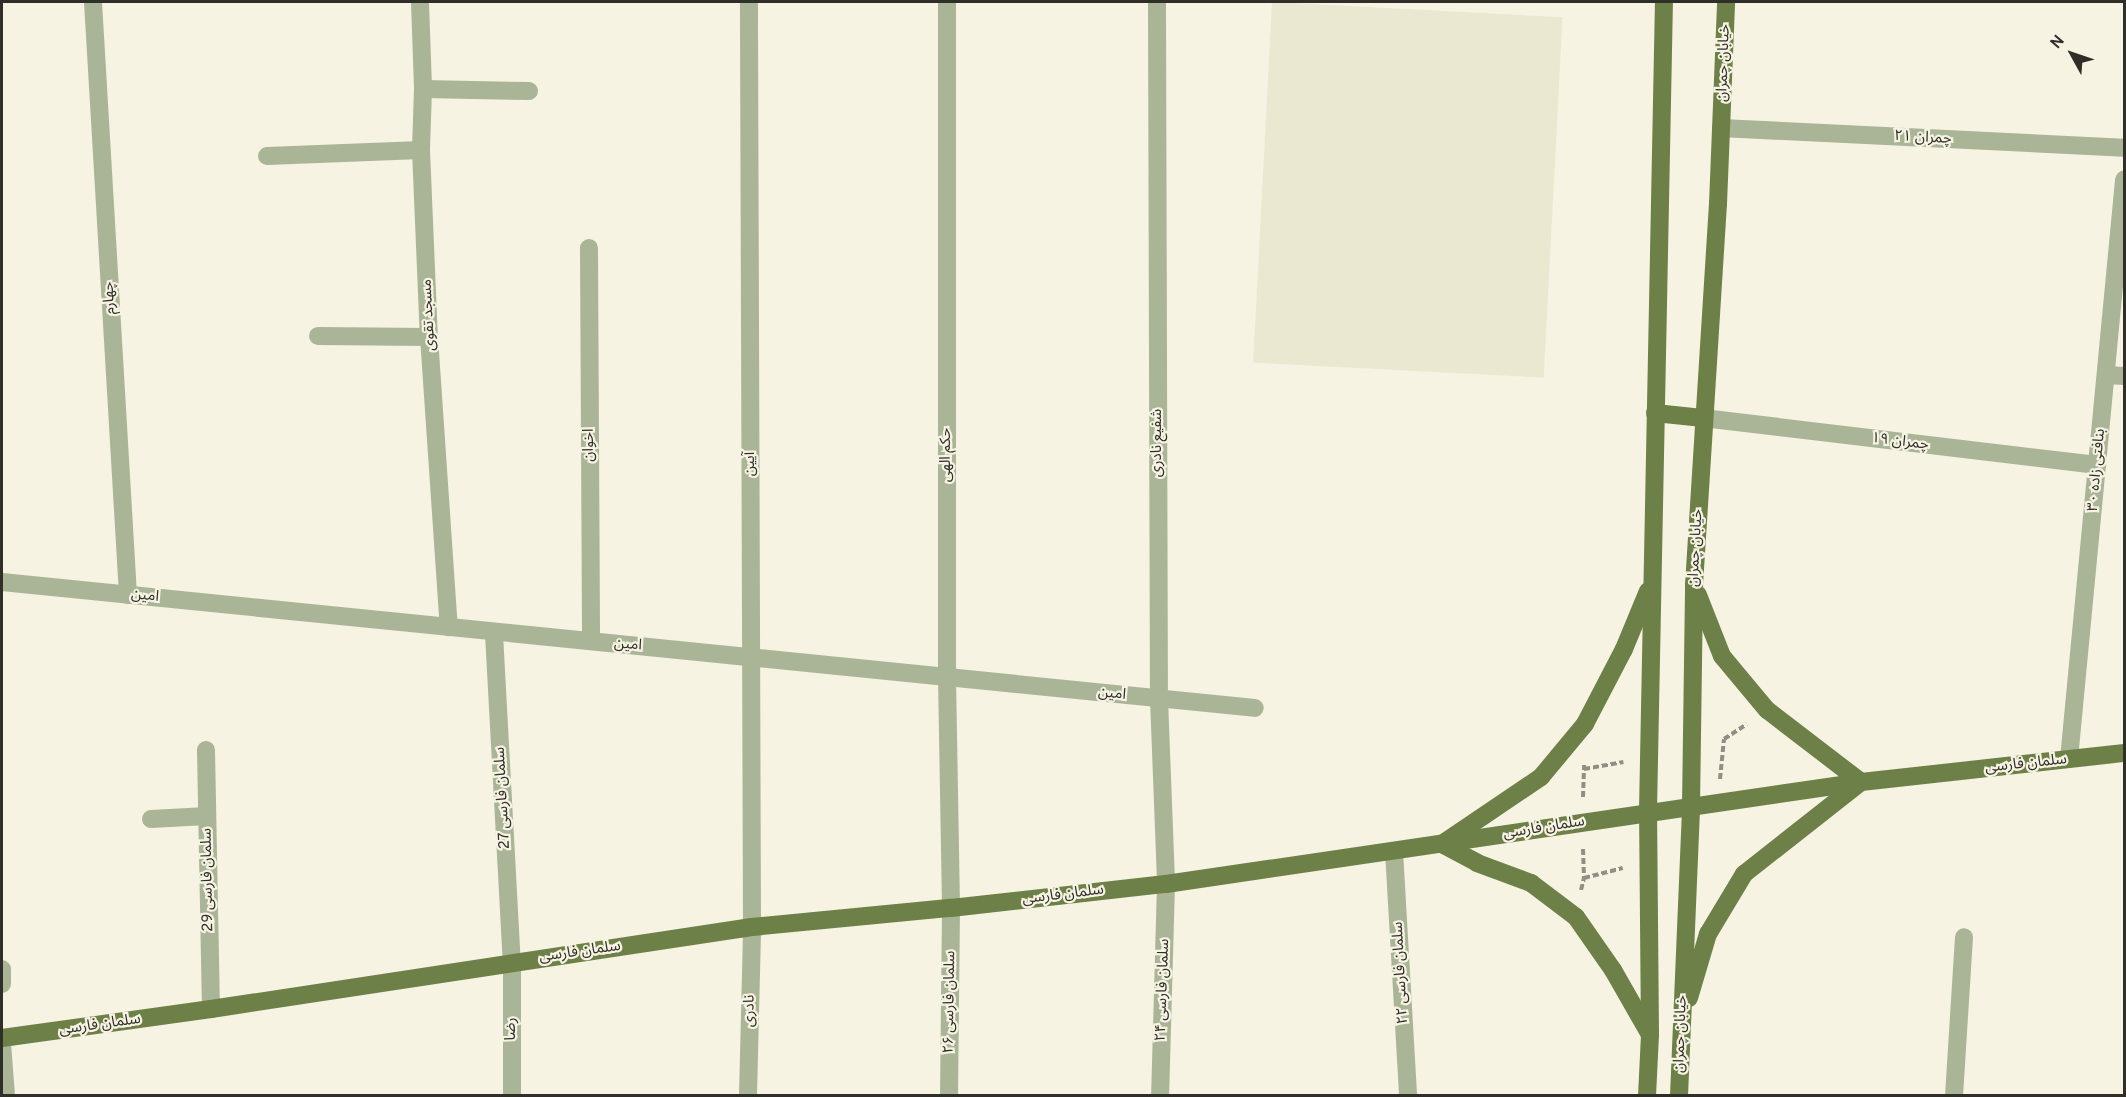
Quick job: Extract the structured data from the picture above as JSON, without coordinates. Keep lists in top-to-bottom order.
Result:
{
  "streets": {
    "main road": ["خیابان چمران", "سلمان فارسی"],
    "street": [
      "چمران ۲۱",
      "چهارم",
      "مسجد تقوی",
      "چمران ۱۹",
      "شفیع نادری",
      "اخوان",
      "حکم الهی",
      "آیین",
      "بنافتی زاده ۳۰",
      "امین",
      "سلمان فارسی 27",
      "سلمان فارسی 29",
      "سلمان فارسی ۲۲",
      "سلمان فارسی ۲۴",
      "سلمان فارسی ۲۶",
      "نادری",
      "رضا"
    ]
  },
  "crossings": [
    ["خیابان چمران", "چمران ۲۱"],
    ["خیابان چمران", "چمران ۱۹"],
    ["خیابان چمران", "سلمان فارسی"],
    ["چهارم", "امین"],
    ["مسجد تقوی", "امین"],
    ["چمران ۱۹", "بنافتی زاده ۳۰"],
    ["شفیع نادری", "امین"],
    ["شفیع نادری", "سلمان فارسی"],
    ["شفیع نادری", "سلمان فارسی ۲۴"],
    ["اخوان", "امین"],
    ["حکم الهی", "امین"],
    ["حکم الهی", "سلمان فارسی"],
    ["حکم الهی", "سلمان فارسی ۲۶"],
    ["آیین", "امین"],
    ["آیین", "سلمان فارسی"],
    ["آیین", "نادری"],
    ["بنافتی زاده ۳۰", "سلمان فارسی"],
    ["امین", "سلمان فارسی 27"],
    ["سلمان فارسی", "سلمان فارسی 27"],
    ["سلمان فارسی", "سلمان فارسی 29"],
    ["سلمان فارسی", "سلمان فارسی ۲۲"],
    ["سلمان فارسی", "سلمان فارسی ۲۴"],
    ["سلمان فارسی", "سلمان فارسی ۲۶"],
    ["سلمان فارسی", "نادری"],
    ["سلمان فارسی", "رضا"],
    ["سلمان فارسی 27", "رضا"]
  ],
  "north": "top left"
}
